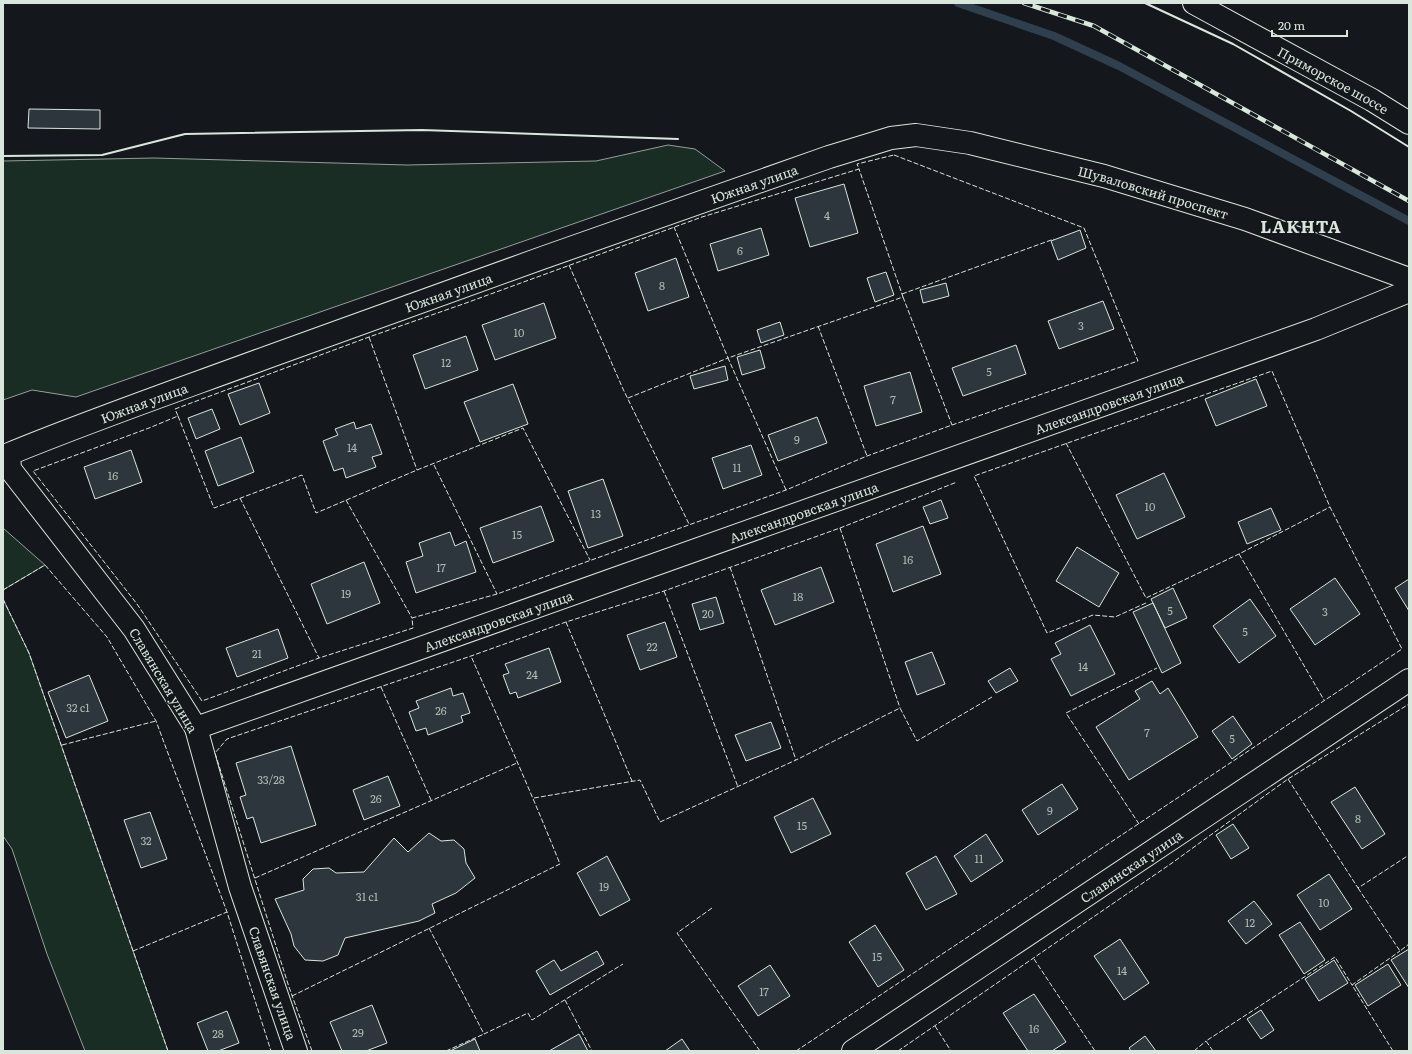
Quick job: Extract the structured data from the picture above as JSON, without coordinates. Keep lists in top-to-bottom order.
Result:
{
  "streets": {
    "street": [
      "Приморское шоссе",
      "Южная улица",
      "Шуваловский проспект",
      "Александровская улица",
      "Славянская улица"
    ]
  },
  "crossings": [
    ["Южная улица", "Шуваловский проспект"],
    ["Южная улица", "Славянская улица"],
    ["Александровская улица", "Славянская улица"]
  ],
  "districts": ["LAKHTA"],
  "house_numbers": [
    "4",
    "6",
    "8",
    "3",
    "10",
    "12",
    "5",
    "7",
    "9",
    "14",
    "11",
    "16",
    "10",
    "13",
    "15",
    "16",
    "17",
    "19",
    "18",
    "5",
    "3",
    "20",
    "5",
    "22",
    "21",
    "14",
    "24",
    "32 с1",
    "26",
    "7",
    "5",
    "33/28",
    "26",
    "9",
    "8",
    "15",
    "32",
    "11",
    "19",
    "31 с1",
    "10",
    "12",
    "15",
    "14",
    "17",
    "16",
    "29",
    "28"
  ],
  "scale_bar": "20 m"
}
